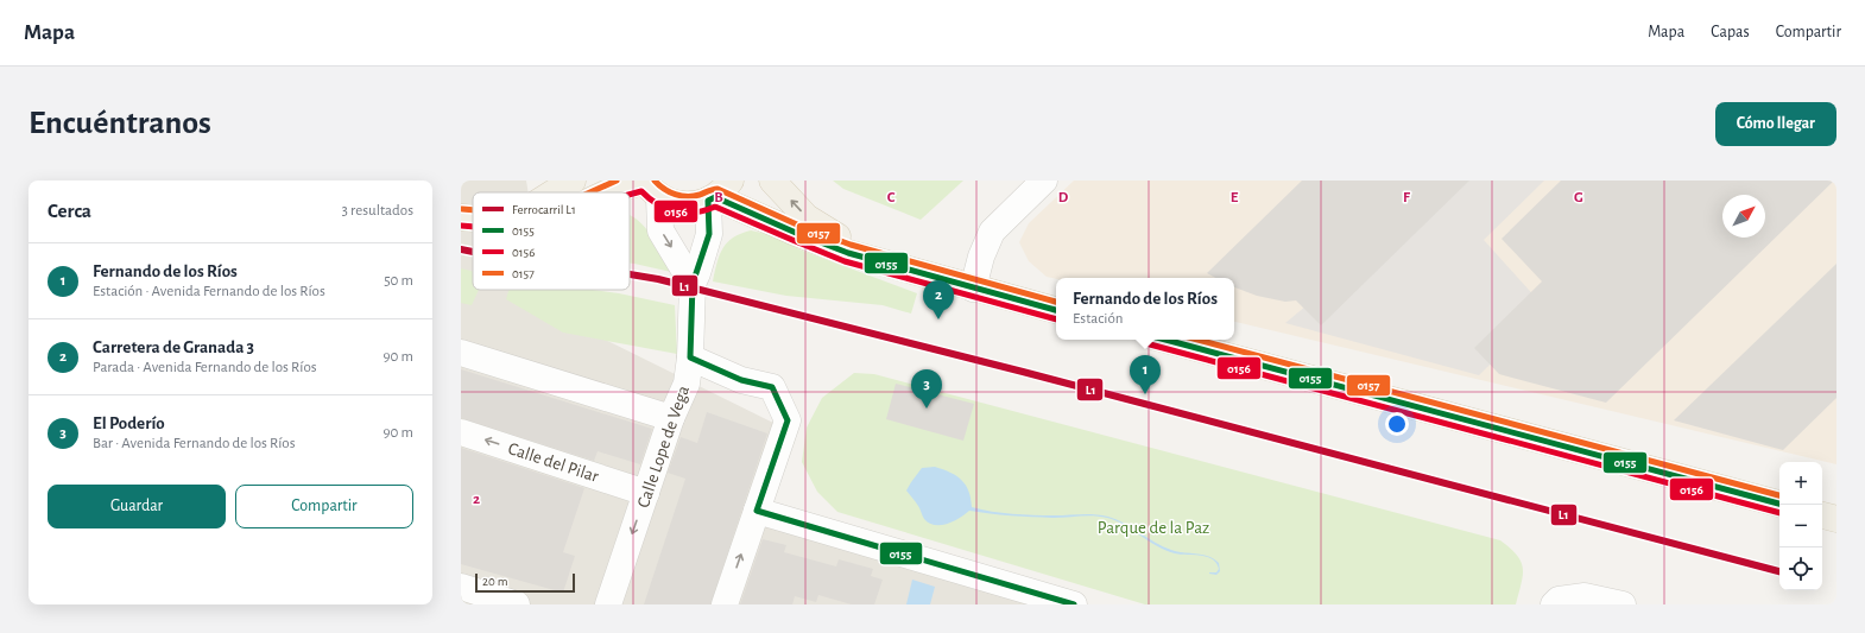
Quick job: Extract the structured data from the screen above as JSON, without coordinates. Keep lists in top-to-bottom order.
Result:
{
  "streets": {
    "street": ["Calle Lope de Vega", "Calle del Pilar"]
  },
  "crossings": [
    ["Calle Lope de Vega", "Calle del Pilar"]
  ],
  "parks": ["Parque de la Paz"],
  "lines": [
    "transit line 0157",
    "transit line 0156",
    "transit line 0155",
    "rail line L1"
  ],
  "legend": [
    "Ferrocarril L1",
    "0155",
    "0156",
    "0157"
  ],
  "scale_bar": "20 m",
  "north": "top right",
  "page": {
    "header": "Mapa",
    "nav": ["Mapa", "Capas", "Compartir"],
    "buttons": [
      "Cómo llegar",
      ["Guardar", "Compartir"]
    ],
    "title": "Encuéntranos",
    "heading": ["Cerca", "3 resultados"],
    "list": [
      {
        "mark": "1",
        "name": "Fernando de los Ríos",
        "note": "Estación · Avenida Fernando de los Ríos",
        "value": "50 m"
      },
      {
        "mark": "2",
        "name": "Carretera de Granada 3",
        "note": "Parada · Avenida Fernando de los Ríos",
        "value": "90 m"
      },
      {
        "mark": "3",
        "name": "El Poderío",
        "note": "Bar · Avenida Fernando de los Ríos",
        "value": "90 m"
      }
    ],
    "popup": ["Fernando de los Ríos", "Estación"],
    "pins": ["2", "1", "3"],
    "map_buttons": ["+", "−"],
    "scale": "20 m"
  },
  "grid": {
    "columns": [
      "B",
      "C",
      "D",
      "E",
      "F",
      "G"
    ],
    "rows": ["2"]
  }
}
